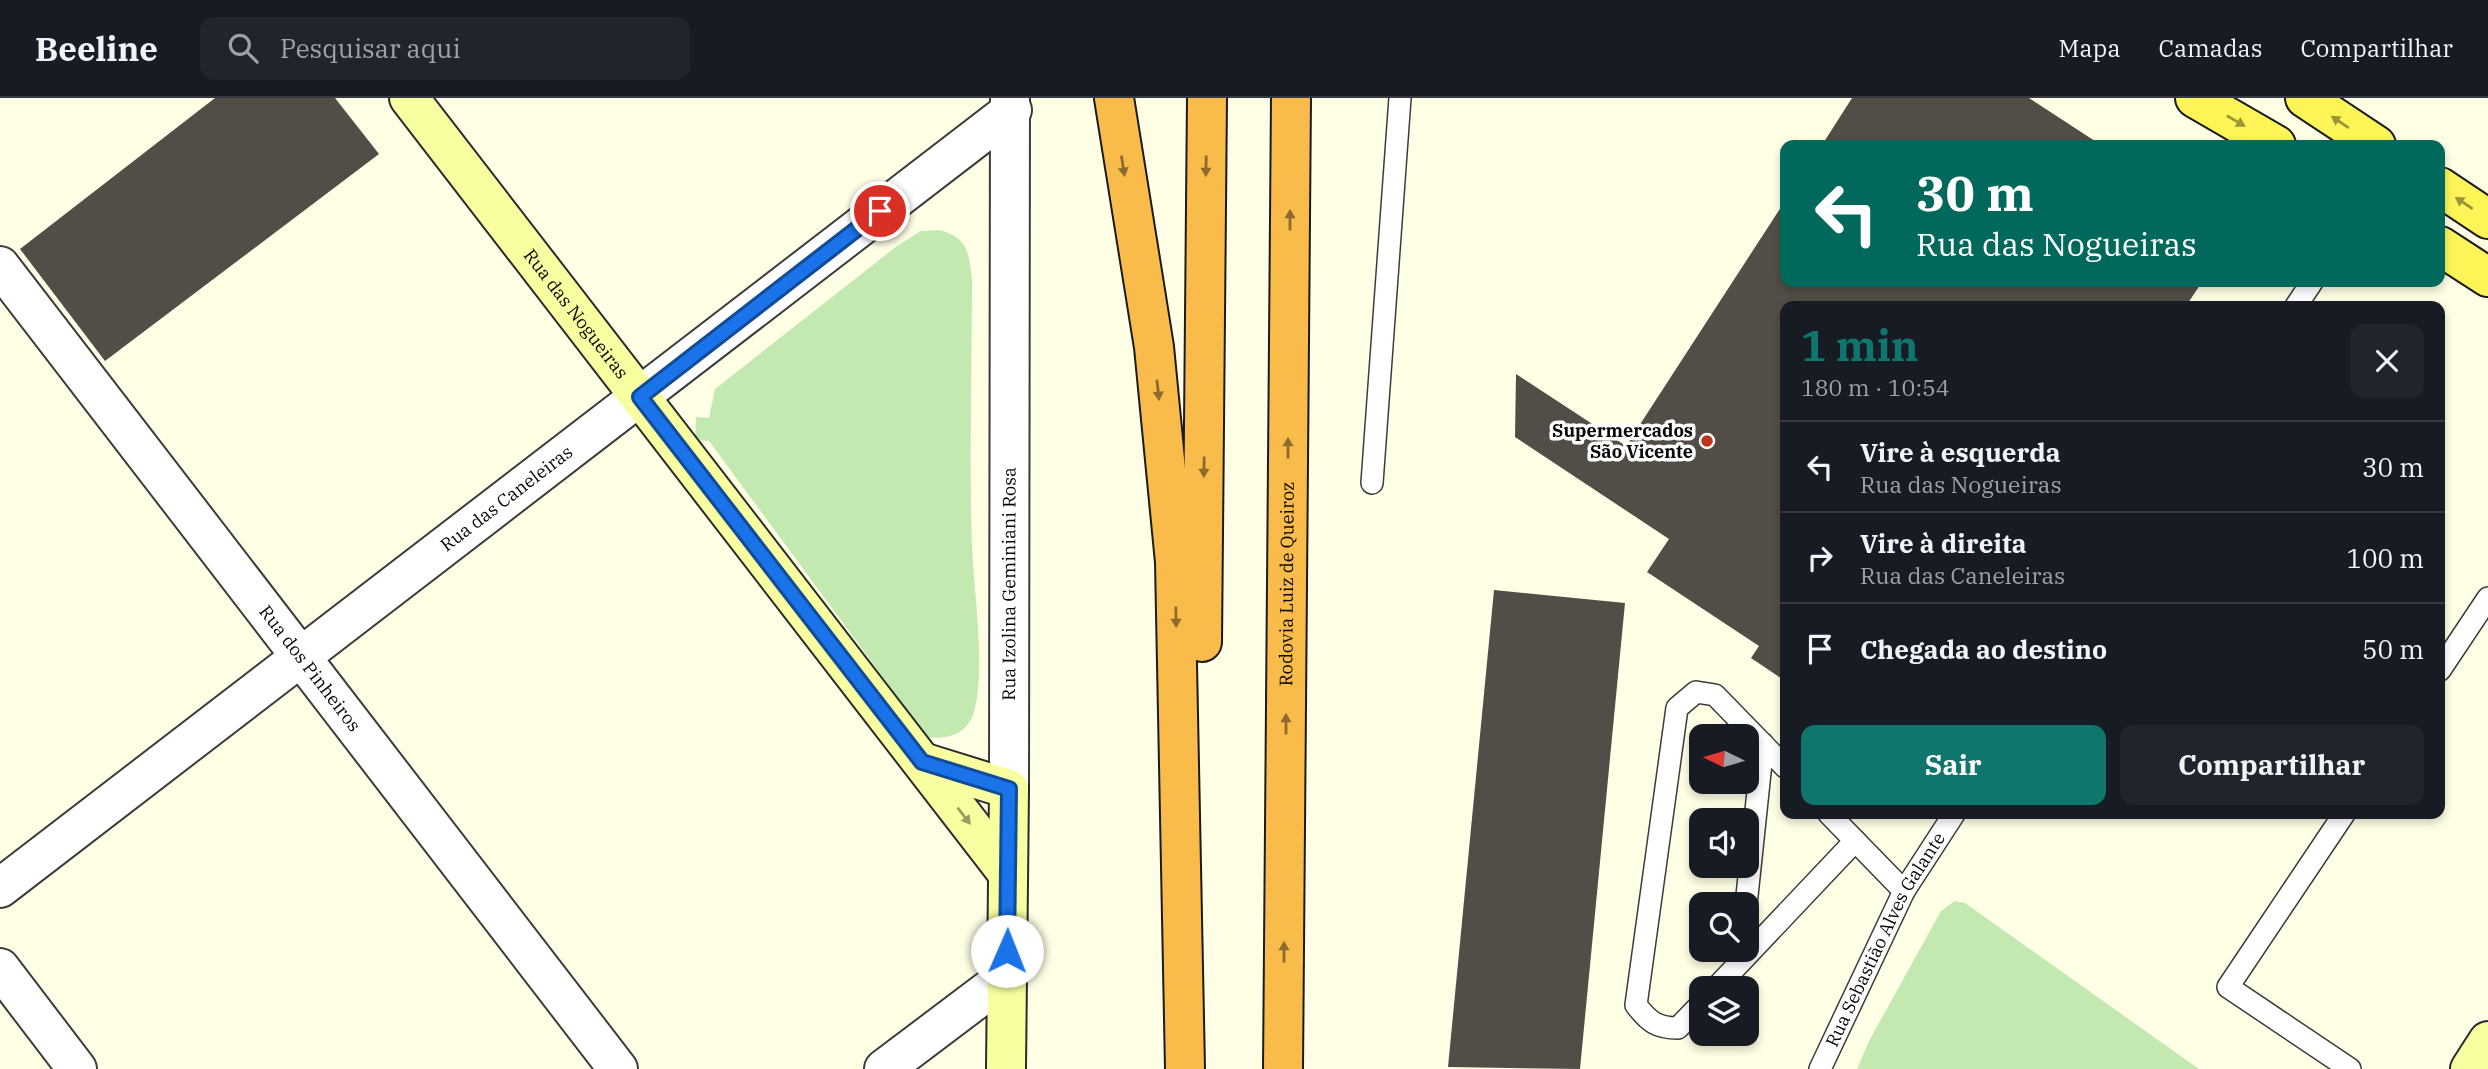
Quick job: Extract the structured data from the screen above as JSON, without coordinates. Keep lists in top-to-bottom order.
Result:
{
  "streets": {
    "highway": ["Rodovia Luiz de Queiroz"],
    "street": [
      "Rua das Nogueiras",
      "Rua das Caneleiras",
      "Rua Izolina Geminiani Rosa",
      "Rua dos Pinheiros"
    ],
    "lane": ["Rua Sebastião Alves Galante"]
  },
  "crossings": [
    ["Rua das Nogueiras", "Rua das Caneleiras"],
    ["Rua das Nogueiras", "Rua Izolina Geminiani Rosa"],
    ["Rua das Caneleiras", "Rua Izolina Geminiani Rosa"],
    ["Rua das Caneleiras", "Rua dos Pinheiros"]
  ],
  "places": ["Supermercados São Vicente"],
  "north": "left",
  "page": {
    "header": "Beeline",
    "search": "Pesquisar aqui",
    "nav": ["Mapa", "Camadas", "Compartilhar"],
    "turn": ["30 m", "Rua das Nogueiras"],
    "heading": ["1 min", "180 m · 10:54"],
    "list": [
      {
        "name": "Vire à esquerda",
        "note": "Rua das Nogueiras",
        "value": "30 m"
      },
      {
        "name": "Vire à direita",
        "note": "Rua das Caneleiras",
        "value": "100 m"
      },
      {
        "name": "Chegada ao destino",
        "value": "50 m"
      }
    ],
    "buttons": ["Sair", "Compartilhar"]
  }
}
